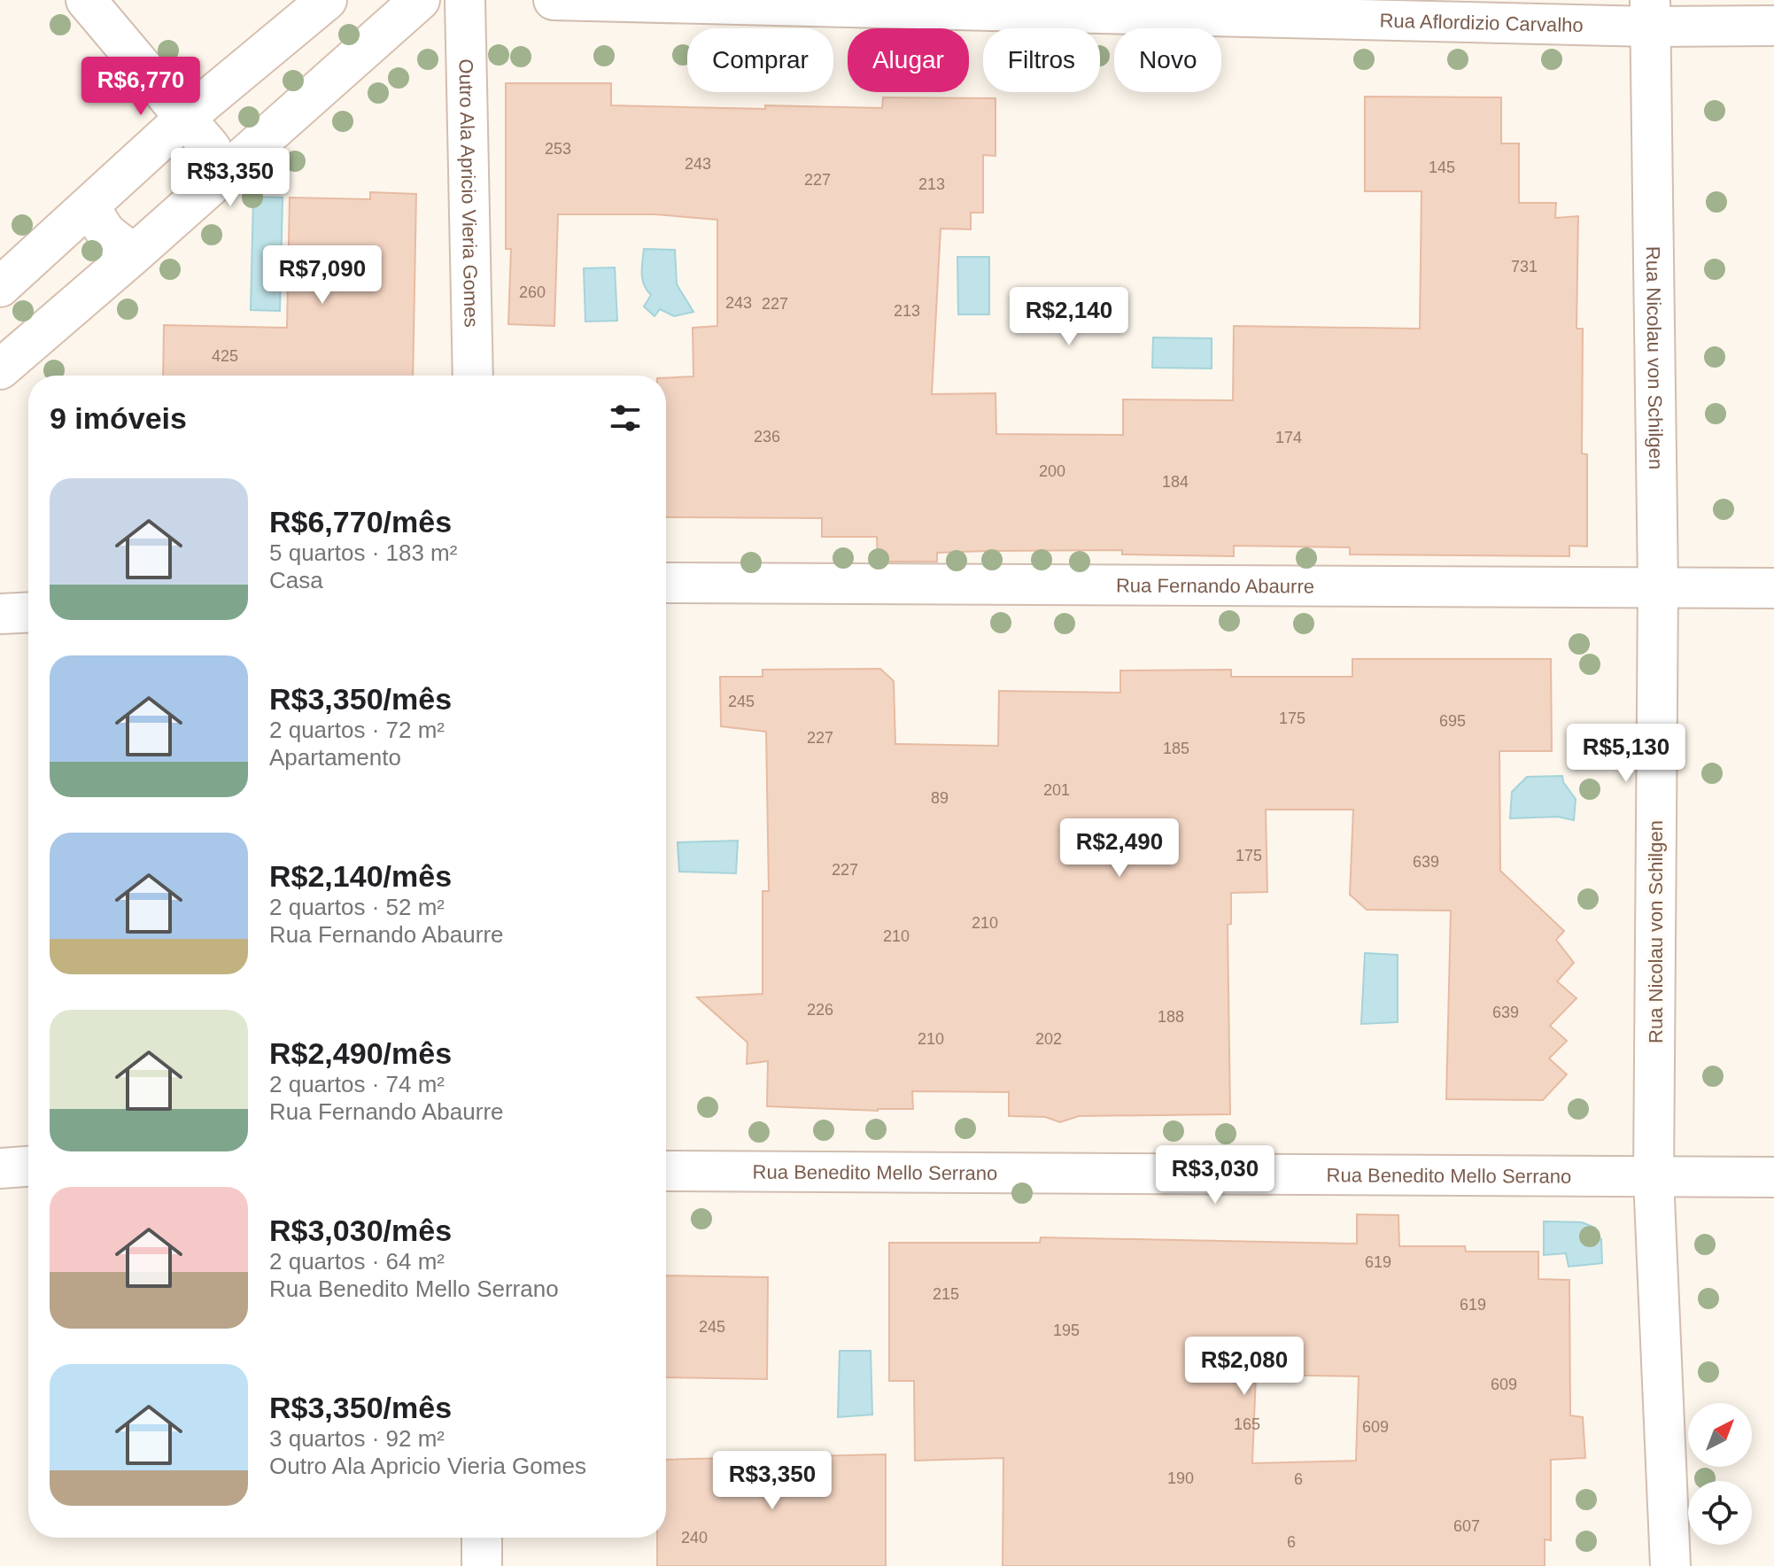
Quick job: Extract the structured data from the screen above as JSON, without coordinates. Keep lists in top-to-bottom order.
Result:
{
  "streets": {
    "street": [
      "Rua Aflordizio Carvalho",
      "Outro Ala Apricio Vieria Gomes",
      "Rua Nicolau von Schilgen",
      "Rua Fernando Abaurre",
      "Rua Benedito Mello Serrano"
    ]
  },
  "crossings": [
    ["Rua Aflordizio Carvalho", "Rua Nicolau von Schilgen"],
    ["Rua Nicolau von Schilgen", "Rua Fernando Abaurre"],
    ["Rua Nicolau von Schilgen", "Rua Benedito Mello Serrano"]
  ],
  "house_numbers": [
    "253",
    "243",
    "145",
    "227",
    "213",
    "731",
    "260",
    "243",
    "227",
    "213",
    "425",
    "236",
    "174",
    "200",
    "184",
    "245",
    "175",
    "695",
    "227",
    "185",
    "201",
    "89",
    "175",
    "639",
    "227",
    "210",
    "210",
    "226",
    "639",
    "188",
    "210",
    "202",
    "619",
    "215",
    "619",
    "245",
    "195",
    "609",
    "165",
    "609",
    "190",
    "6",
    "607",
    "240",
    "6"
  ],
  "north": "top right",
  "page": {
    "chip": [
      "Comprar",
      "Alugar",
      "Filtros",
      "Novo"
    ],
    "price": [
      "R$6,770",
      "R$3,350",
      "R$7,090",
      "R$2,140",
      "R$5,130",
      "R$2,490",
      "R$3,030",
      "R$2,080",
      "R$3,350"
    ],
    "heading": "9 imóveis",
    "list": [
      {
        "name": "R$6,770/mês",
        "note": "5 quartos · 183 m² · Casa"
      },
      {
        "name": "R$3,350/mês",
        "note": "2 quartos · 72 m² · Apartamento"
      },
      {
        "name": "R$2,140/mês",
        "note": "2 quartos · 52 m² · Rua Fernando Abaurre"
      },
      {
        "name": "R$2,490/mês",
        "note": "2 quartos · 74 m² · Rua Fernando Abaurre"
      },
      {
        "name": "R$3,030/mês",
        "note": "2 quartos · 64 m² · Rua Benedito Mello Serrano"
      },
      {
        "name": "R$3,350/mês",
        "note": "3 quartos · 92 m² · Outro Ala Apricio Vieria Gomes"
      }
    ]
  }
}
